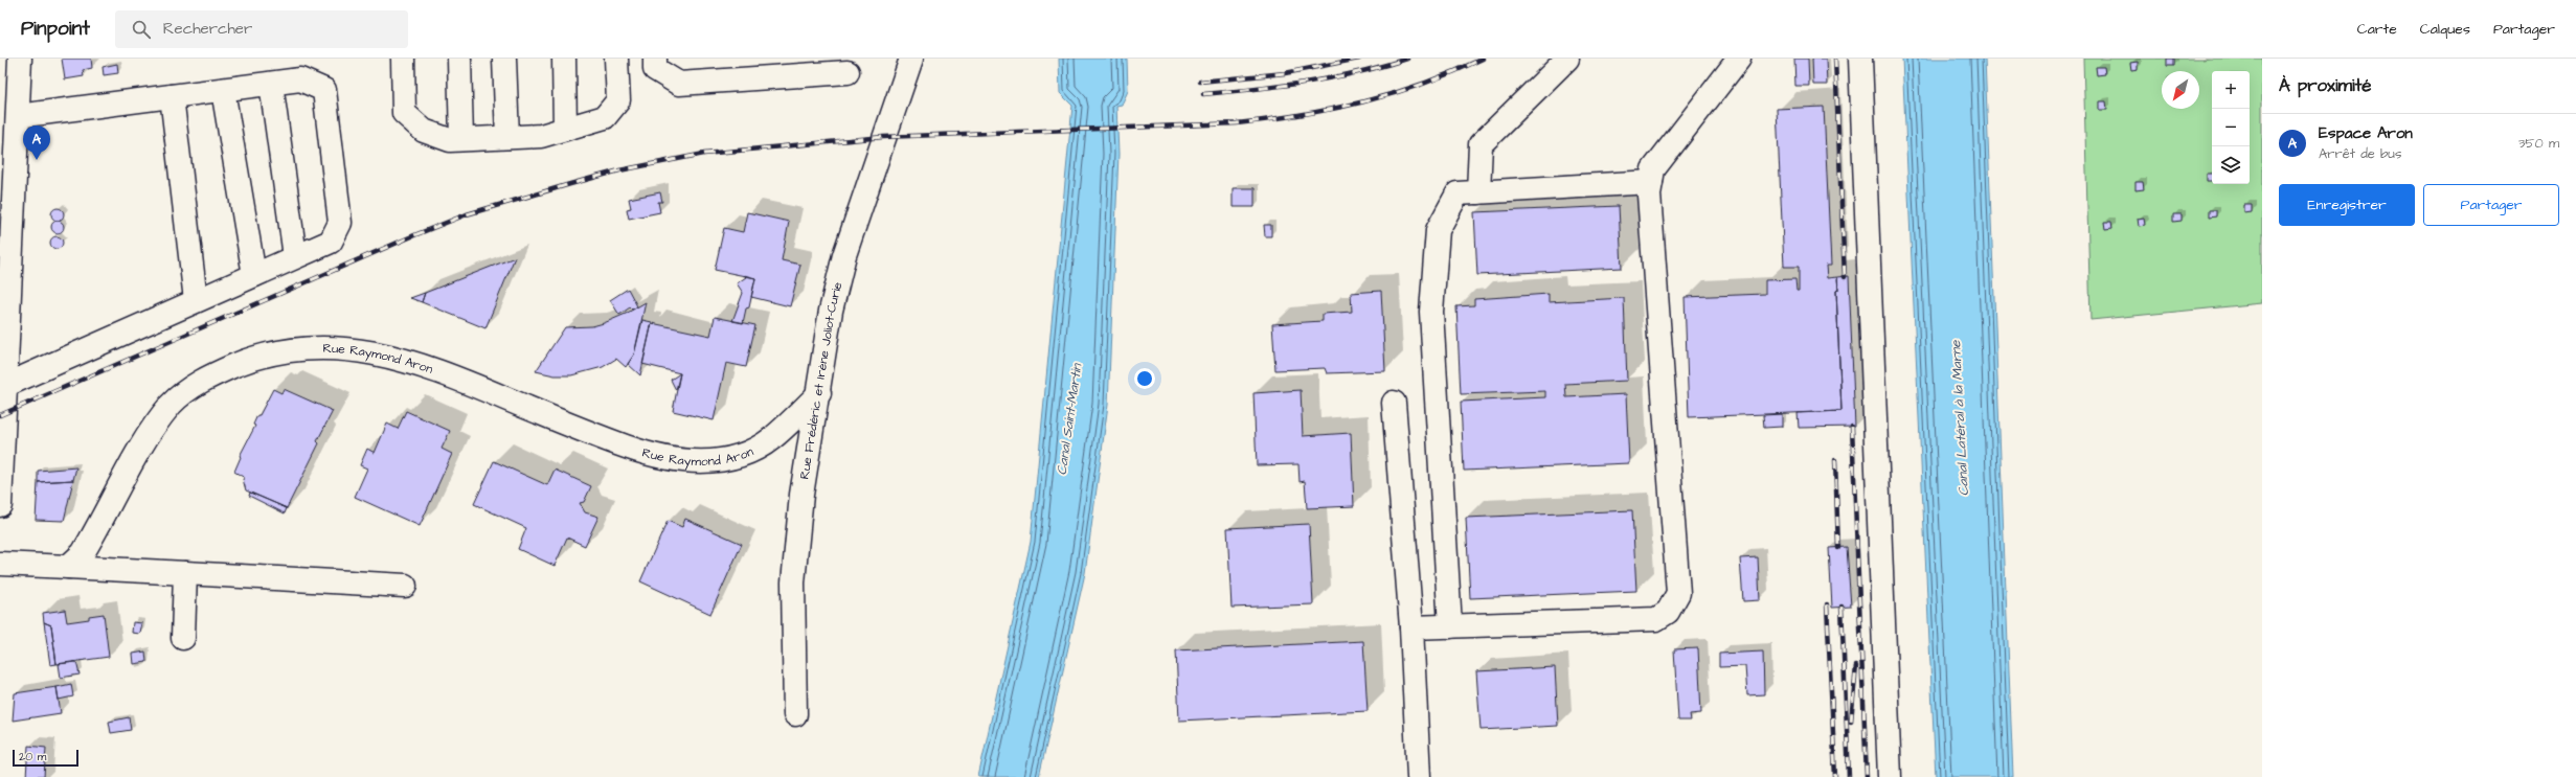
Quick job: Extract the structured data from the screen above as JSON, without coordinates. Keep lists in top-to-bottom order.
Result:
{
  "streets": {
    "street": ["Rue Raymond Aron", "Rue Frédéric et Irène Joliot-Curie"]
  },
  "crossings": [
    ["Rue Raymond Aron", "Rue Frédéric et Irène Joliot-Curie"]
  ],
  "water": ["Canal Latéral à la Marne", "Canal Saint-Martin"],
  "scale_bar": "20 m",
  "north": "bottom left",
  "page": {
    "header": "Pinpoint",
    "search": "Rechercher",
    "nav": ["Carte", "Calques", "Partager"],
    "heading": "À proximité",
    "map_buttons": ["+", "−"],
    "list": [
      {
        "mark": "A",
        "name": "Espace Aron",
        "note": "Arrêt de bus",
        "value": "350 m"
      }
    ],
    "pins": "A",
    "buttons": ["Enregistrer", "Partager"],
    "scale": "20 m"
  }
}
